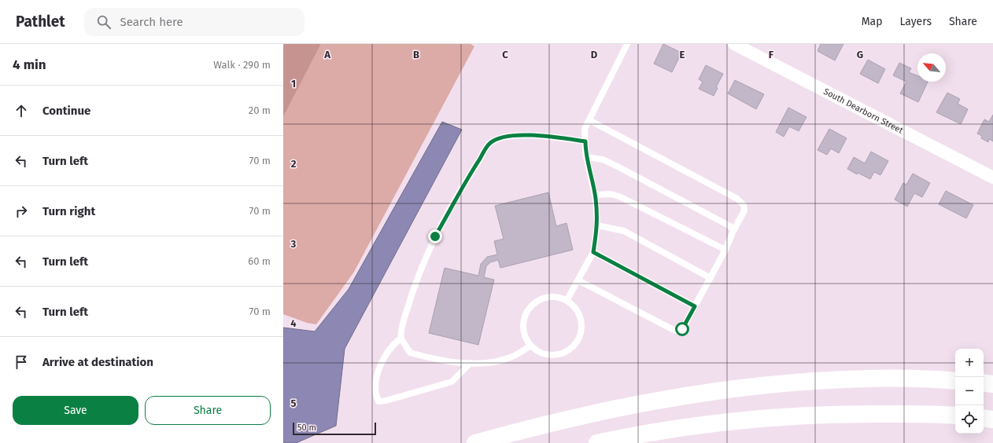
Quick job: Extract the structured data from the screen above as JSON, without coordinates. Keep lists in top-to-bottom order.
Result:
{
  "streets": {
    "street": ["South Dearborn Street"]
  },
  "scale_bar": "50 m",
  "north": "top left",
  "page": {
    "header": "Pathlet",
    "search": "Search here",
    "nav": ["Map", "Layers", "Share"],
    "heading": ["4 min", "Walk · 290 m"],
    "list": [
      ["Continue", "20 m"],
      ["Turn left", "70 m"],
      ["Turn right", "70 m"],
      ["Turn left", "60 m"],
      ["Turn left", "70 m"],
      "Arrive at destination"
    ],
    "map_buttons": ["+", "−"],
    "buttons": ["Save", "Share"],
    "scale": "50 m"
  },
  "grid": {
    "columns": [
      "A",
      "B",
      "C",
      "D",
      "E",
      "F",
      "G"
    ],
    "rows": [
      "1",
      "2",
      "3",
      "4",
      "5"
    ]
  }
}
